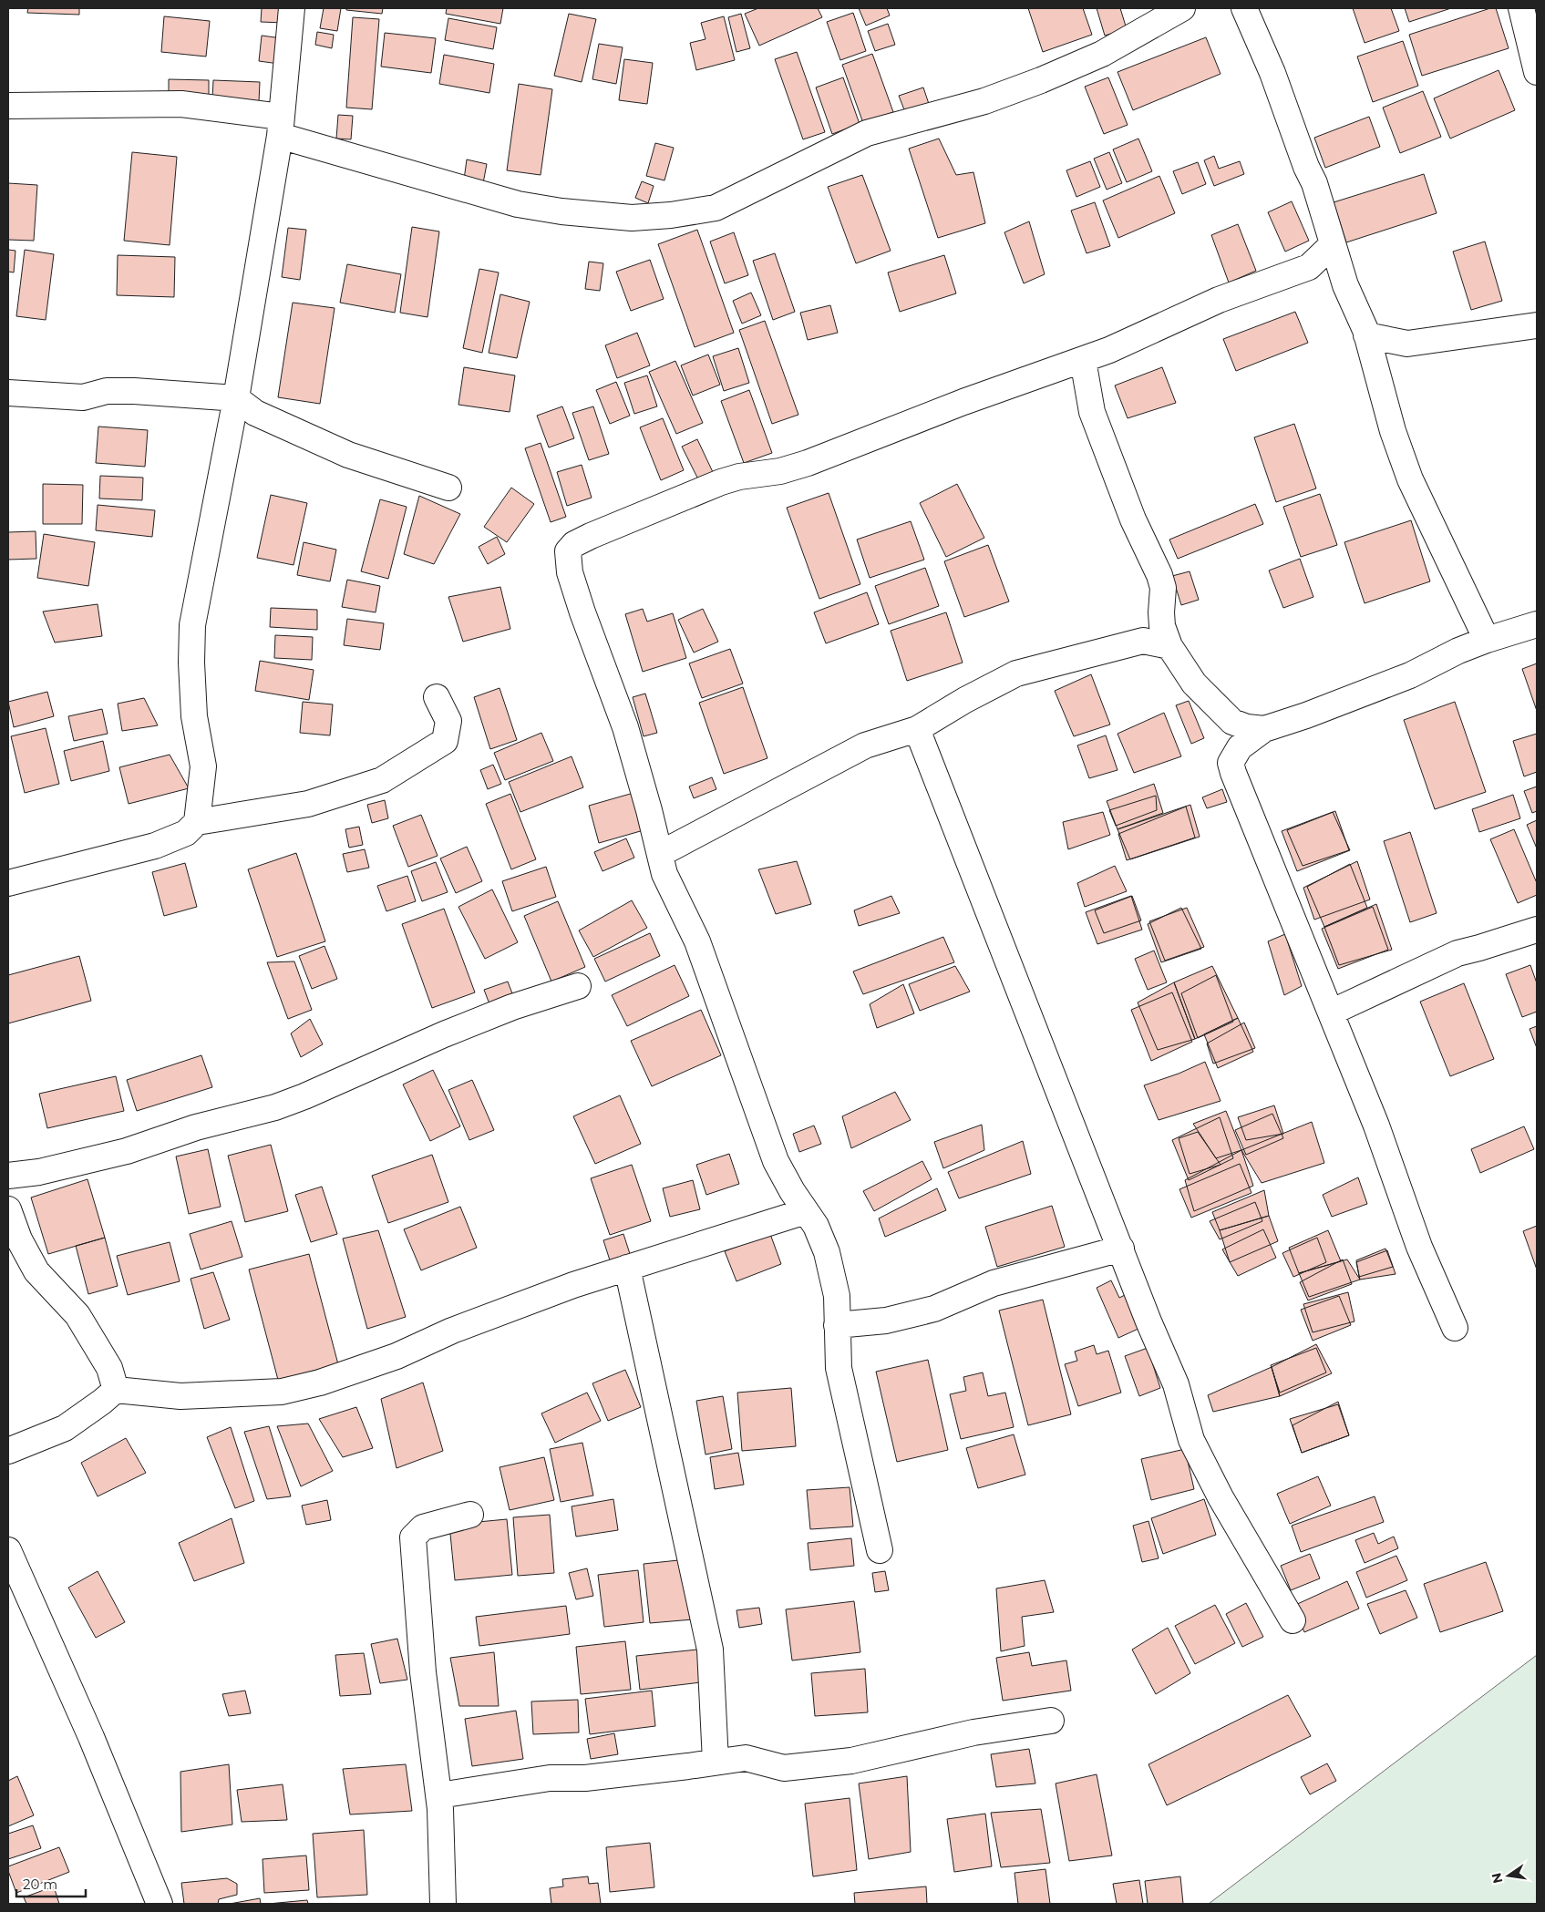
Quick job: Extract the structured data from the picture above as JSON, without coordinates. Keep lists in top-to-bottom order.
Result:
{
  "scale_bar": "20 m",
  "north": "left"
}
